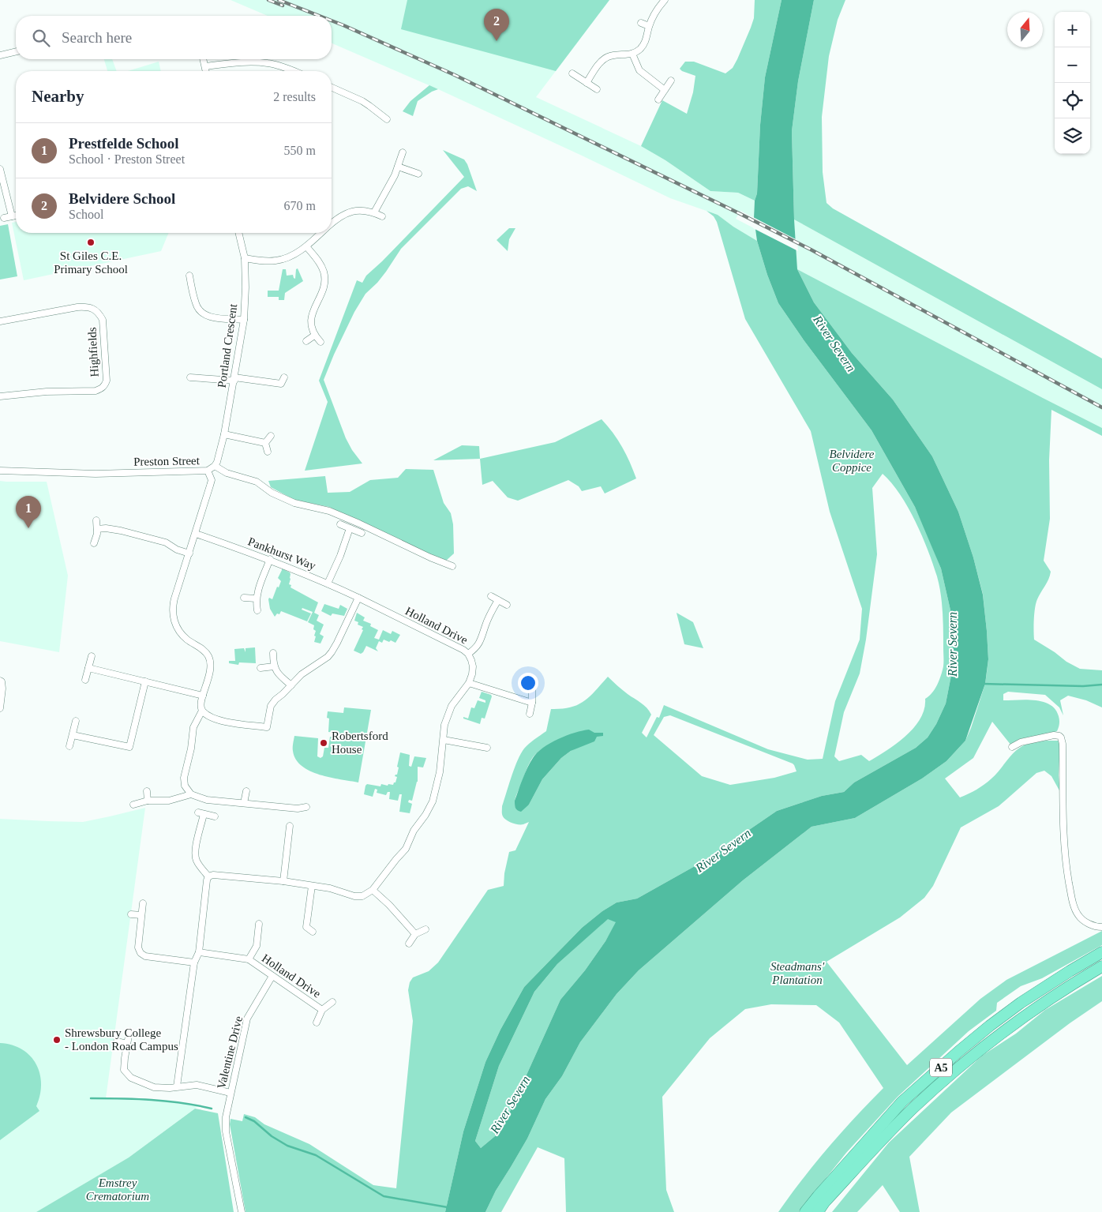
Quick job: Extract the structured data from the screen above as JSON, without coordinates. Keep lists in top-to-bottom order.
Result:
{
  "streets": {
    "highway": ["A5"],
    "street": [
      "Portland Crescent",
      "Highfields",
      "Preston Street",
      "Pankhurst Way",
      "Holland Drive",
      "Valentine Drive"
    ]
  },
  "crossings": [
    ["Portland Crescent", "Preston Street"],
    ["Pankhurst Way", "Holland Drive"],
    ["Holland Drive", "Valentine Drive"]
  ],
  "water": ["River Severn"],
  "parks": ["Belvidere Coppice", "Steadmans' Plantation", "Emstrey Crematorium"],
  "places": ["St Giles C.E. Primary School", "Robertsford House", "Shrewsbury College - London Road Campus"],
  "north": "top",
  "page": {
    "pins": ["2", "1"],
    "map_buttons": ["+", "−"],
    "search": "Search here",
    "heading": ["Nearby", "2 results"],
    "list": [
      {
        "mark": "1",
        "name": "Prestfelde School",
        "note": "School · Preston Street",
        "value": "550 m"
      },
      {
        "mark": "2",
        "name": "Belvidere School",
        "note": "School",
        "value": "670 m"
      }
    ]
  }
}
